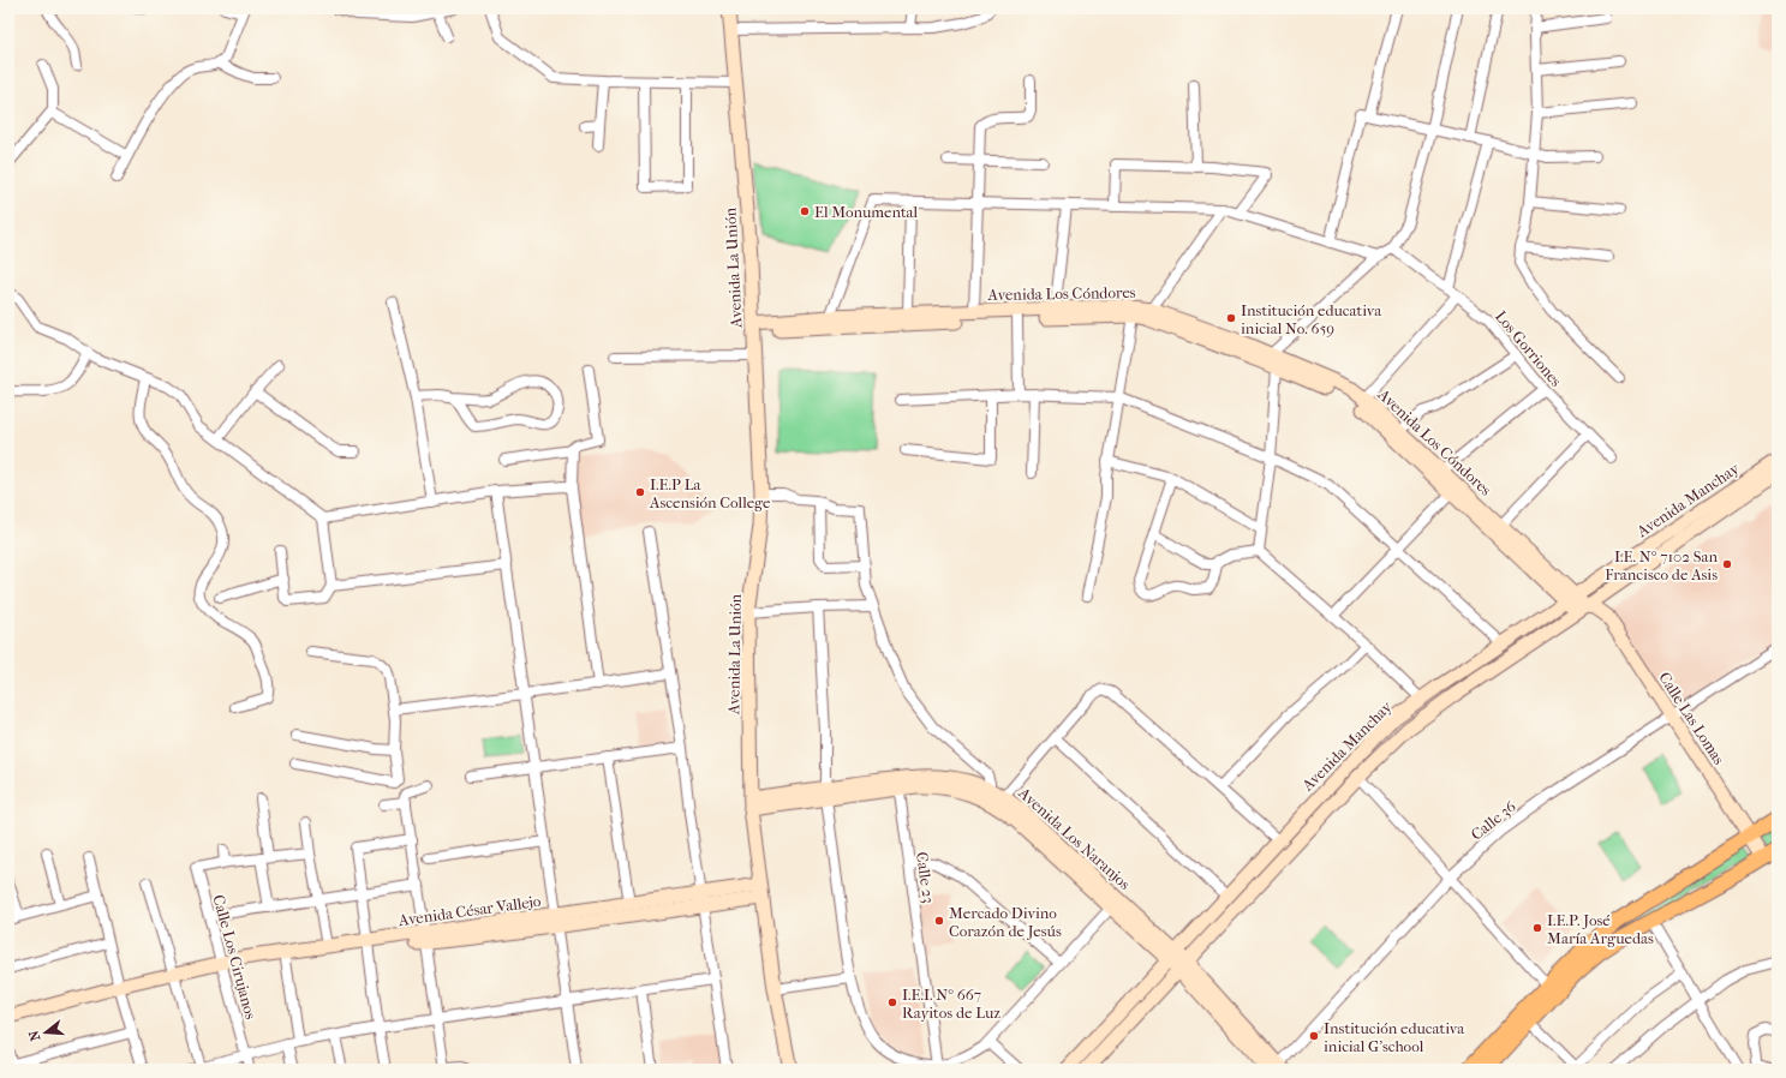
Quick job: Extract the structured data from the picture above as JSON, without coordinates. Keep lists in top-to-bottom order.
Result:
{
  "streets": {
    "street": [
      "Avenida La Unión",
      "Avenida Los Cóndores",
      "Los Gorriones",
      "Avenida Manchay",
      "Calle Las Lomas",
      "Calle 36",
      "Avenida Los Naranjos",
      "Calle 23",
      "Avenida César Vallejo",
      "Calle Los Cirujanos"
    ]
  },
  "crossings": [
    ["Avenida La Unión", "Avenida Los Cóndores"],
    ["Avenida La Unión", "Avenida Los Naranjos"],
    ["Avenida La Unión", "Avenida César Vallejo"],
    ["Avenida Los Cóndores", "Avenida Manchay"],
    ["Avenida Los Cóndores", "Calle Las Lomas"],
    ["Avenida Manchay", "Calle Las Lomas"],
    ["Avenida Manchay", "Avenida Los Naranjos"],
    ["Calle Las Lomas", "Calle 36"],
    ["Calle 36", "Avenida Los Naranjos"],
    ["Avenida Los Naranjos", "Calle 23"],
    ["Avenida César Vallejo", "Calle Los Cirujanos"]
  ],
  "places": [
    "El Monumental",
    "Institución educativa inicial No. 659",
    "I.E.P La Ascensión College",
    "I.E. N° 7102 San Francisco de Asis",
    "Mercado Divino Corazón de Jesús",
    "I.E.P. José María Arguedas",
    "I.E.I. N° 667 Rayitos de Luz",
    "Institución educativa inicial G'school"
  ],
  "north": "left"
}
